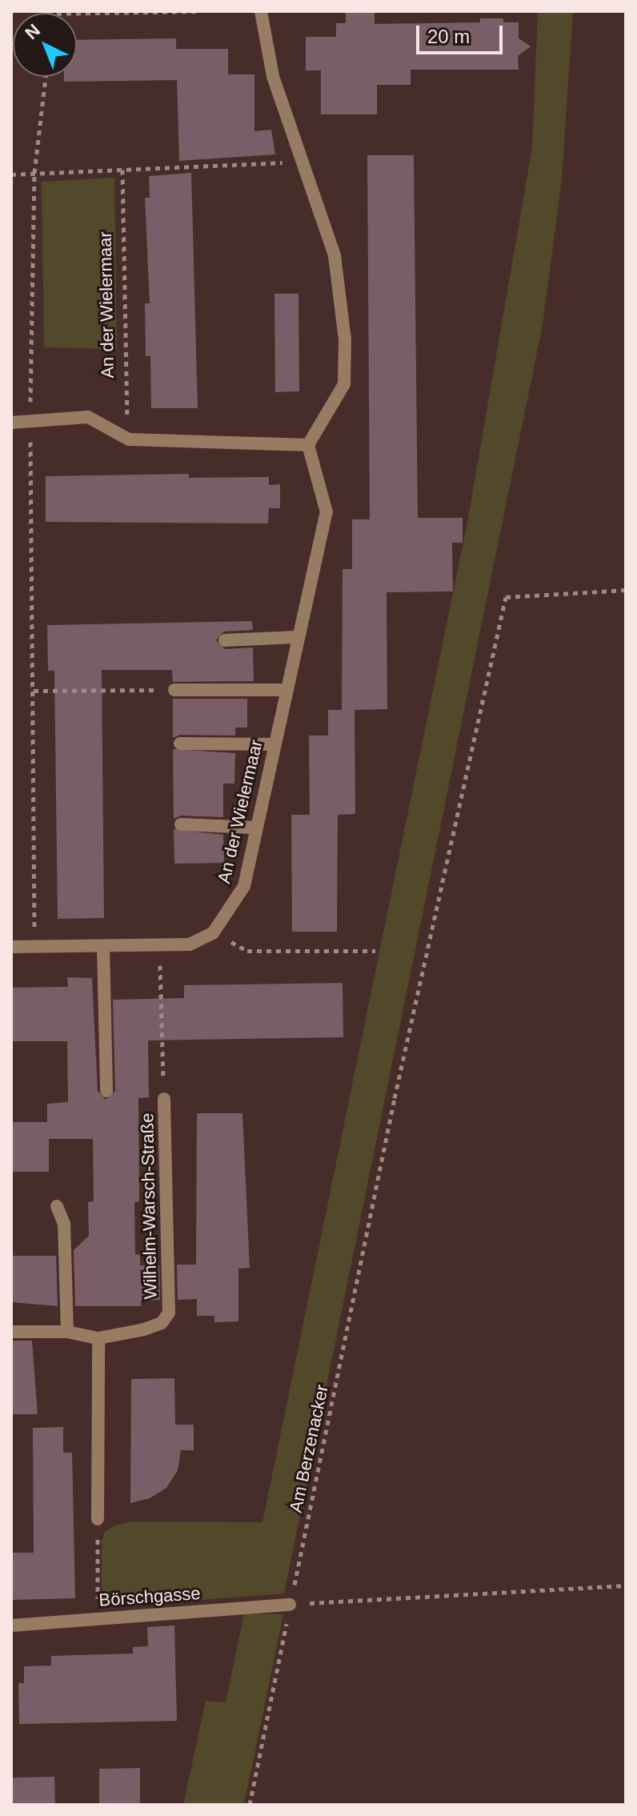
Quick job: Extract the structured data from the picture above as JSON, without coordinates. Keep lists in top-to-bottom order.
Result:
{
  "streets": {
    "street": ["An der Wielermaar", "Wilhelm-Warsch-Straße", "Börschgasse"],
    "path": ["Am Berzenacker"]
  },
  "crossings": [
    ["Am Berzenacker", "Börschgasse"]
  ],
  "scale_bar": "20 m",
  "north": "top left"
}
